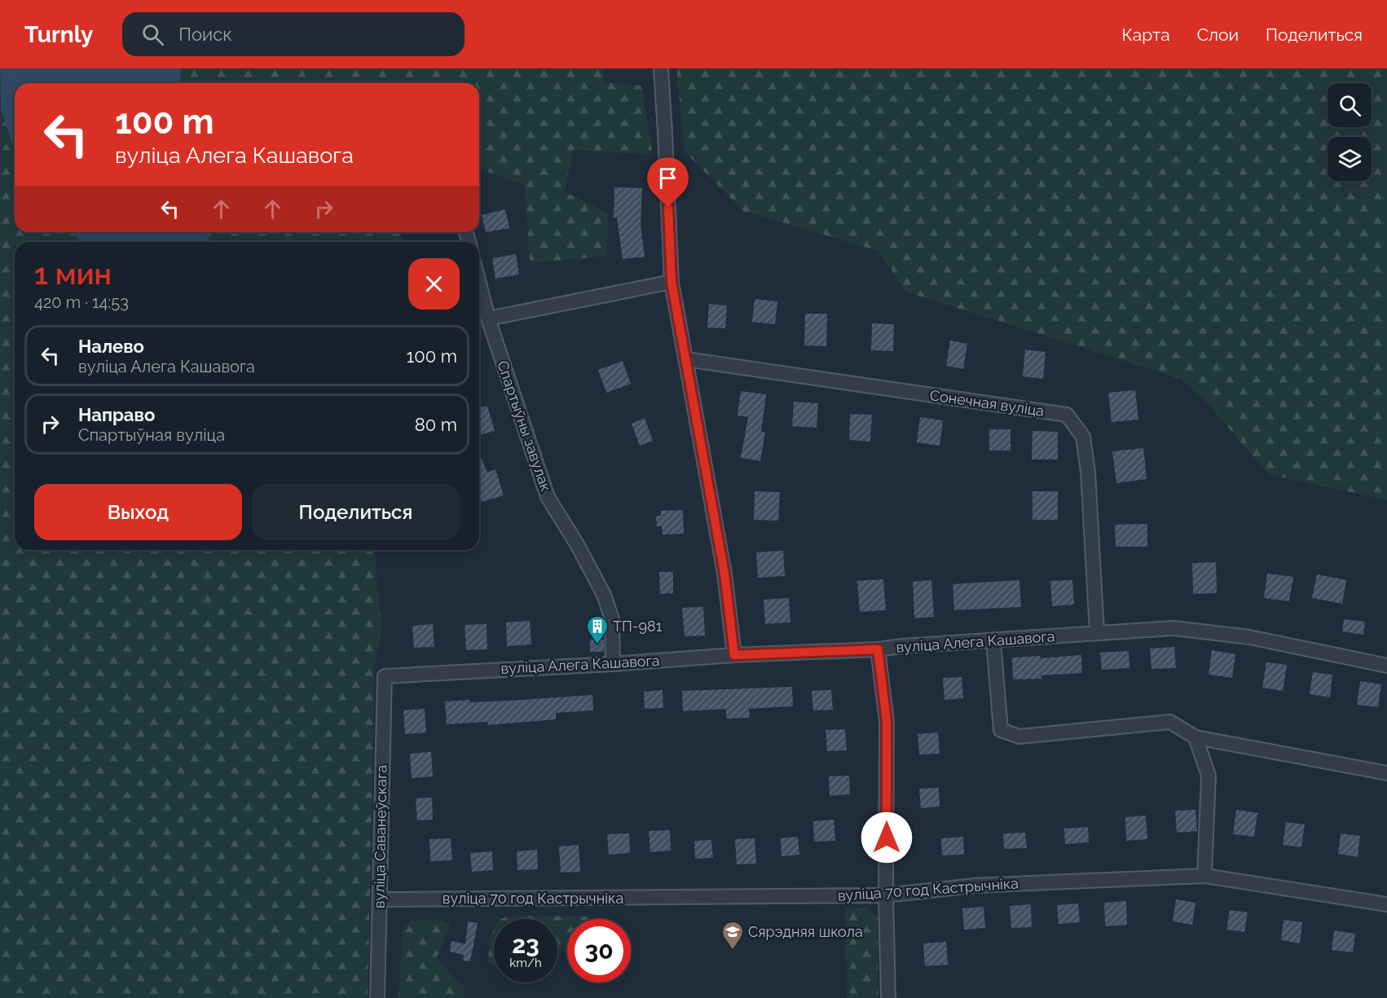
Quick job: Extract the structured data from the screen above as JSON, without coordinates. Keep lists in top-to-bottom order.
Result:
{
  "streets": {
    "street": [
      "Сонечная вуліца",
      "Спартыўны завулак",
      "вуліца Алега Кашавога",
      "вуліца Саванеўскага",
      "вуліца 70 год Кастрычніка"
    ]
  },
  "crossings": [
    ["Сонечная вуліца", "вуліца Алега Кашавога"],
    ["Спартыўны завулак", "вуліца Алега Кашавога"],
    ["вуліца Алега Кашавога", "вуліца Саванеўскага"],
    ["вуліца Саванеўскага", "вуліца 70 год Кастрычніка"]
  ],
  "places": {
    "building": ["ТП-981"],
    "school or university": ["Сярэдняя школа"]
  },
  "page": {
    "header": "Turnly",
    "search": "Поиск",
    "nav": ["Карта", "Слои", "Поделиться"],
    "turn": ["100 m", "вуліца Алега Кашавога"],
    "heading": ["1 мин", "420 m · 14:53"],
    "list": [
      {
        "name": "Налево",
        "note": "вуліца Алега Кашавога",
        "value": "100 m"
      },
      {
        "name": "Направо",
        "note": "Спартыўная вуліца",
        "value": "80 m"
      }
    ],
    "buttons": ["Выход", "Поделиться"],
    "speed": "23 km/h",
    "limit": "30"
  }
}
